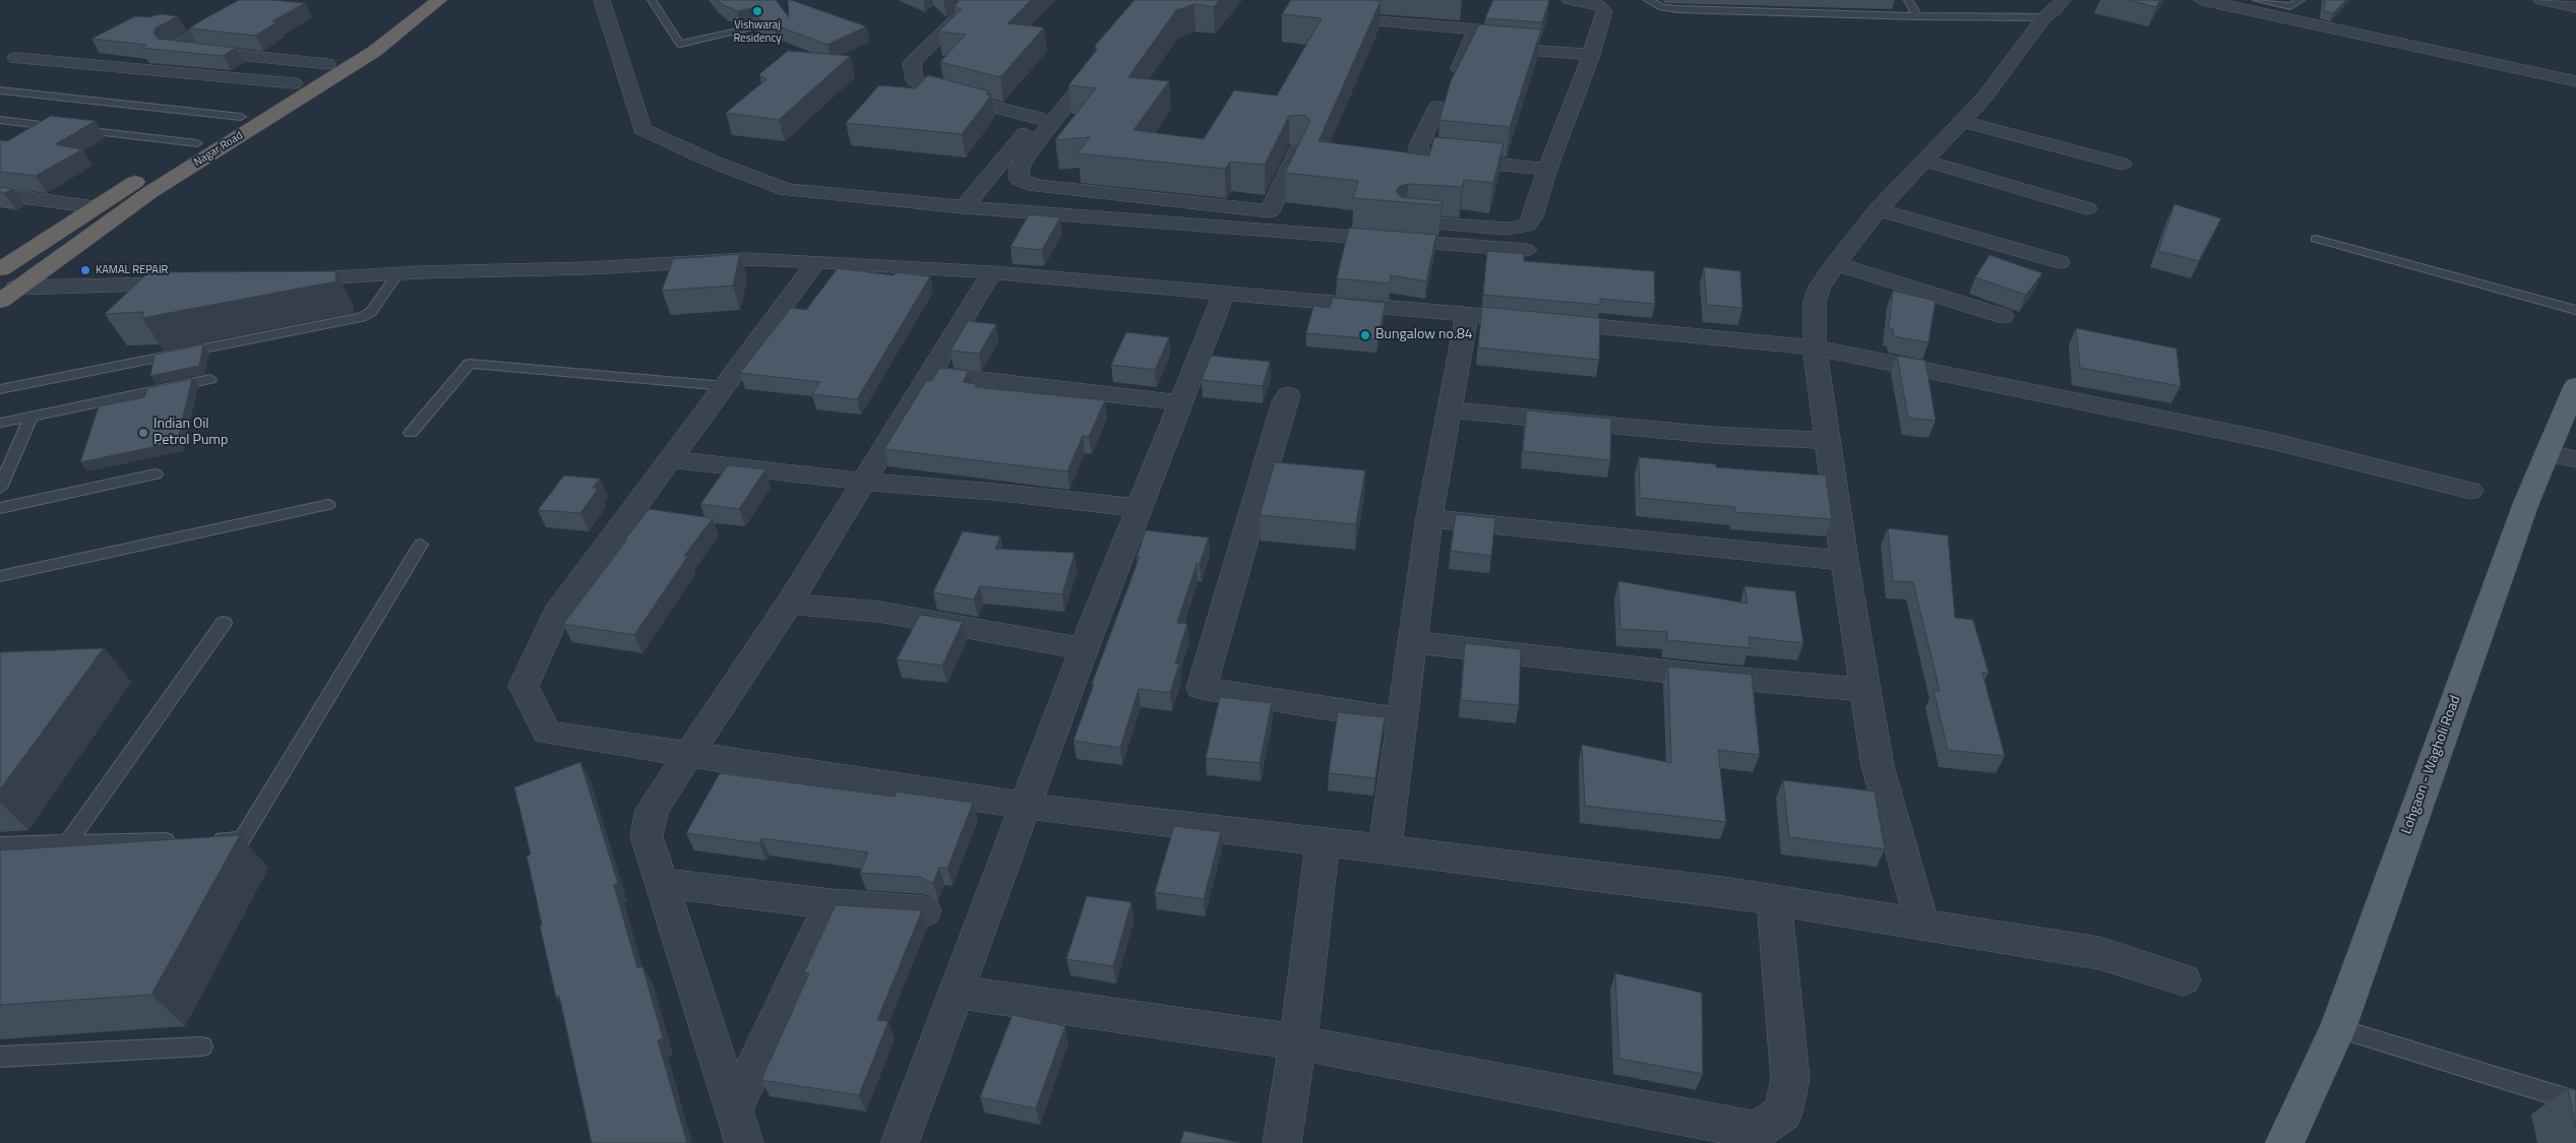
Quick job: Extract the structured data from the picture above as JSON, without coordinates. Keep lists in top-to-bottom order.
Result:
{
  "streets": {
    "highway": ["Nagar Road"],
    "main road": ["Lohgaon - Wagholi Road"]
  },
  "places": [
    "Vishwaraj Residency",
    "KAMAL REPAIR",
    "Bungalow no.84",
    "Indian Oil Petrol Pump"
  ]
}
